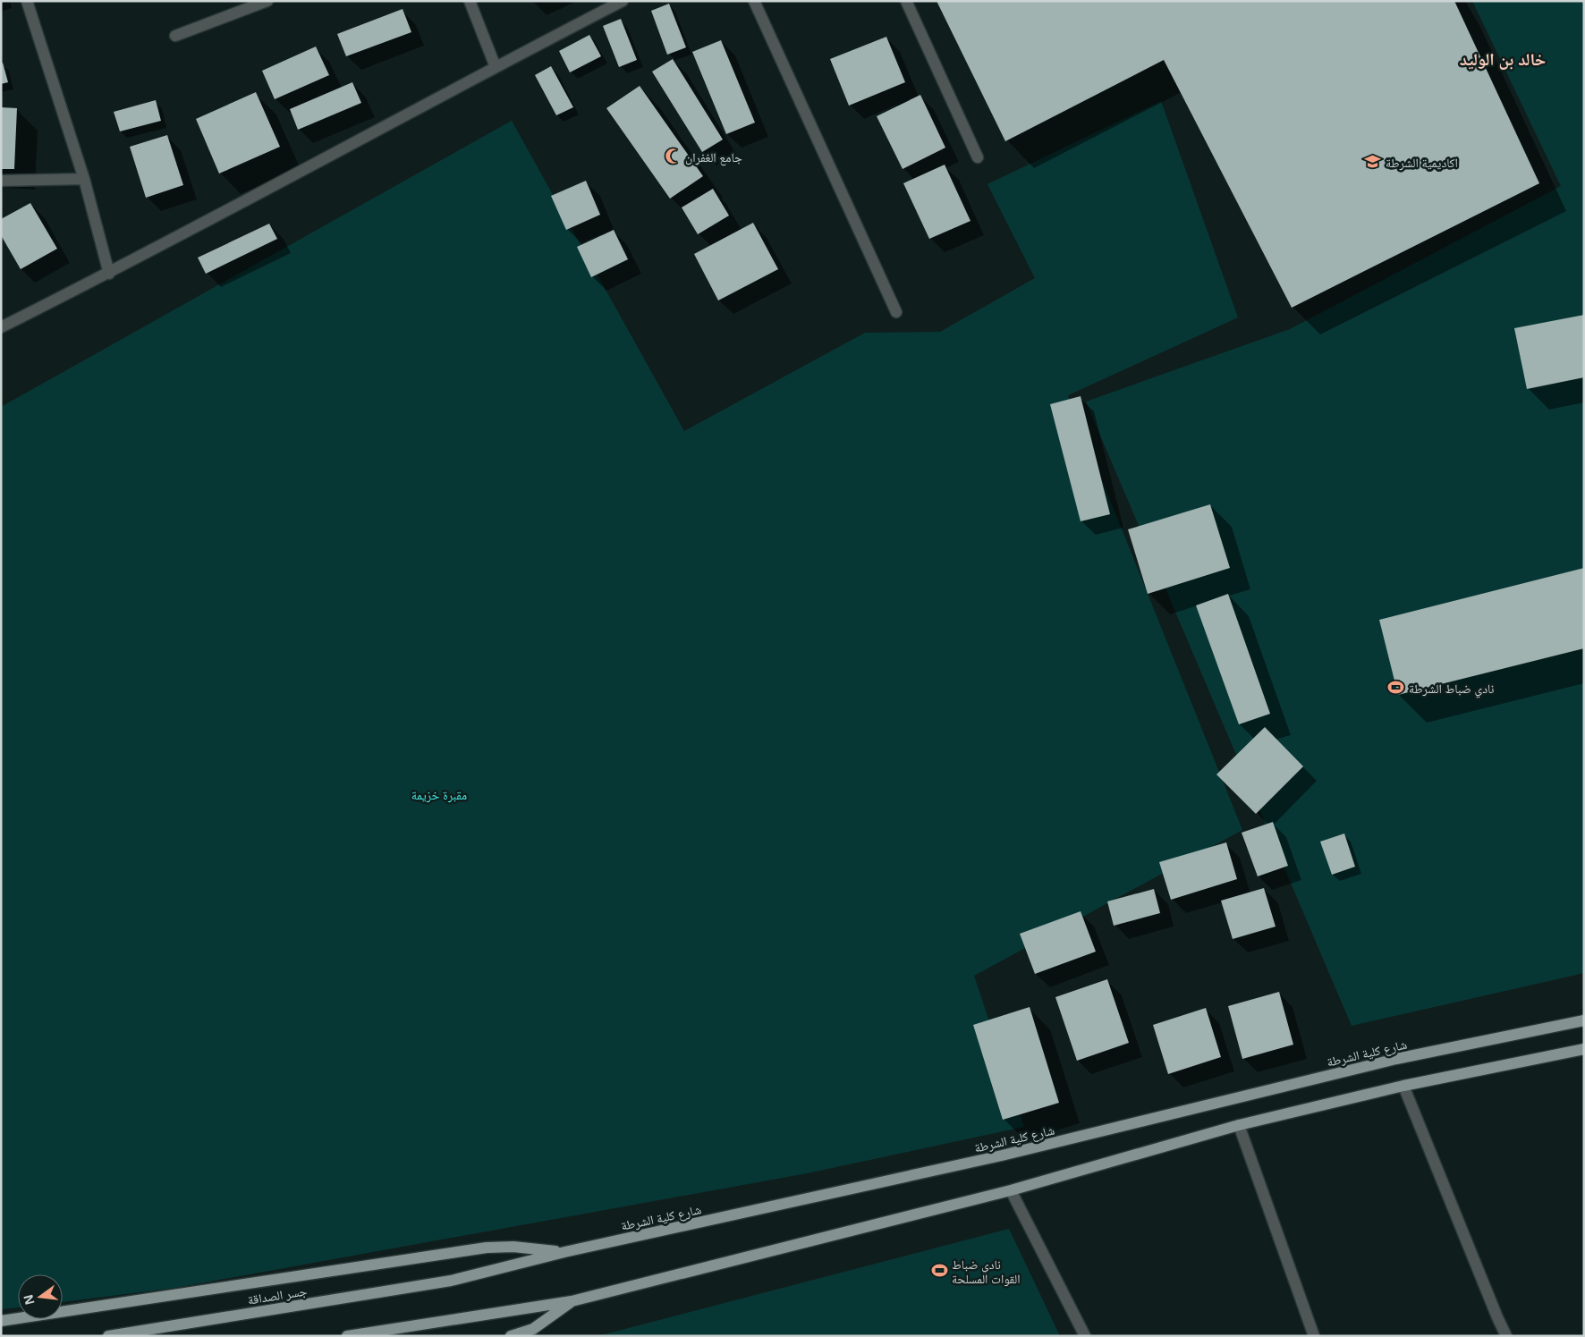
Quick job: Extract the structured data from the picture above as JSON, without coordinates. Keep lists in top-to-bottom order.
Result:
{
  "streets": {
    "main road": ["شارع كلية الشرطة", "جسر الصداقة"]
  },
  "crossings": [
    ["شارع كلية الشرطة", "جسر الصداقة"]
  ],
  "districts": ["خالد بن الوليد"],
  "parks": ["مقبرة خزيمة"],
  "places": {
    "mosque": ["جامع الغفران"],
    "school or university": ["اكاديمية الشرطة"],
    "sports": ["نادي ضباط الشرطة", "نادي ضباط القوات المسلحة"]
  },
  "north": "left"
}
